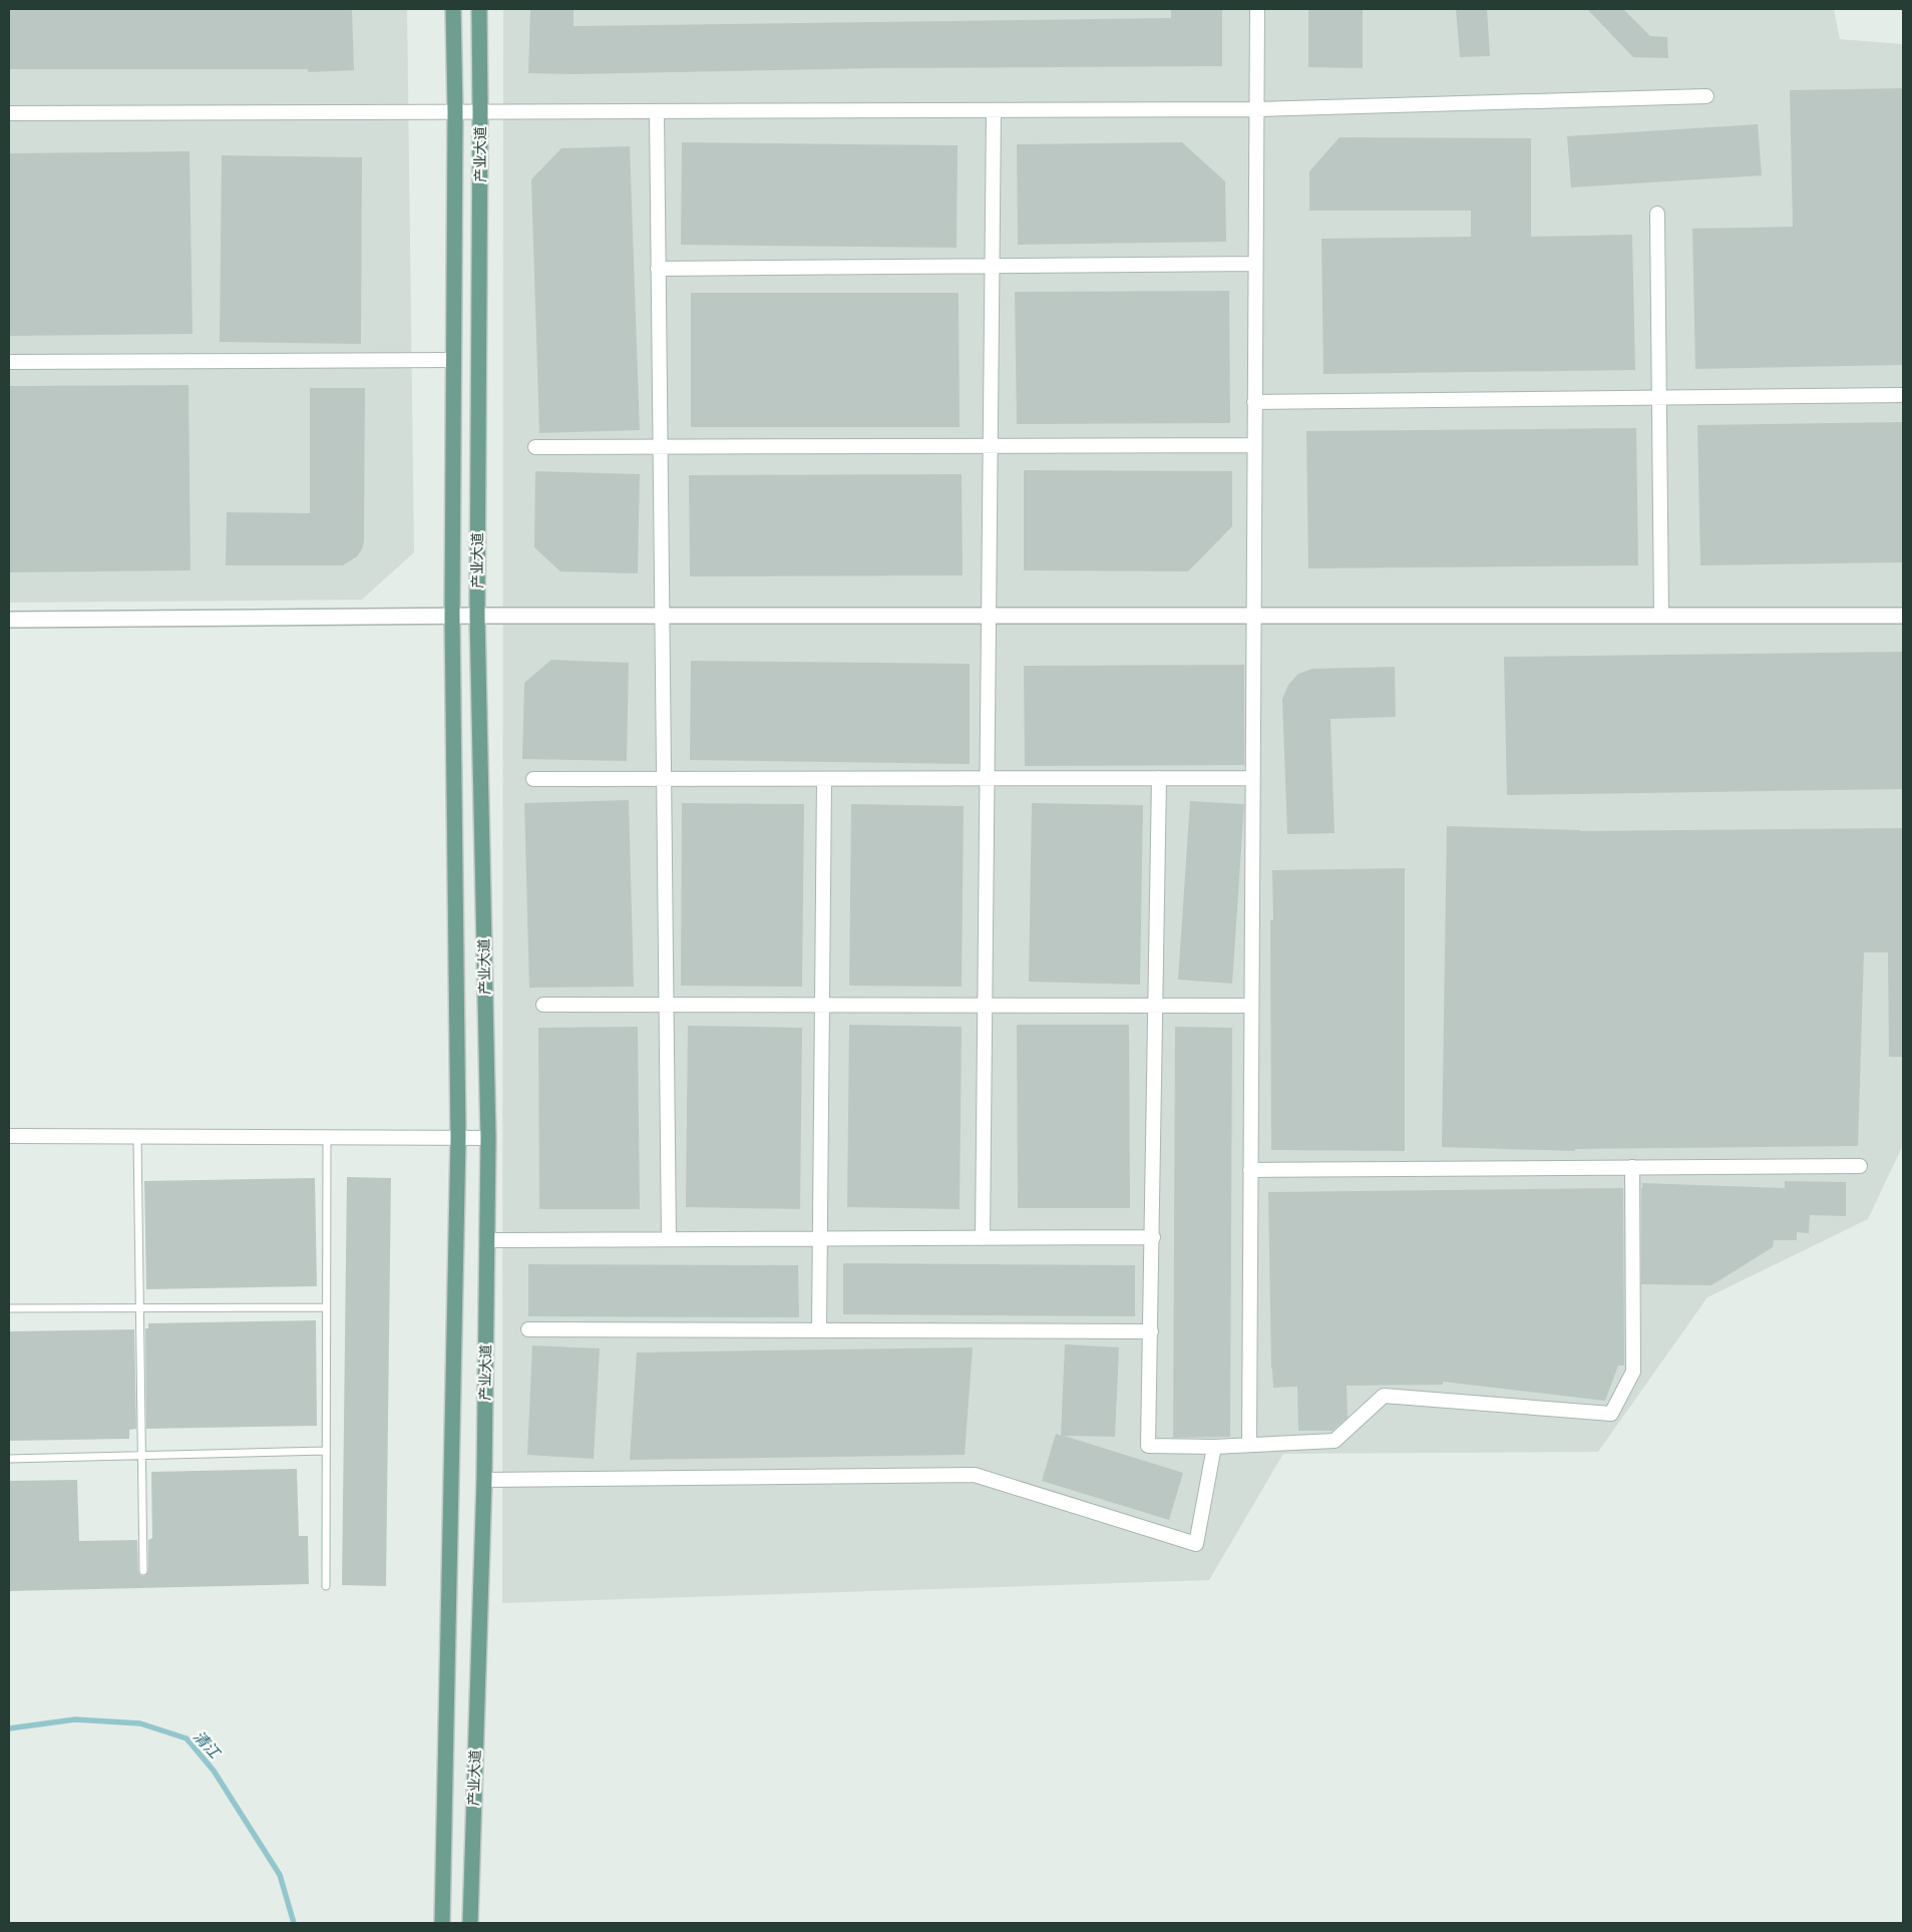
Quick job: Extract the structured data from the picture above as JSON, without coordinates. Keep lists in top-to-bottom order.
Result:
{
  "streets": {
    "main road": ["产业大道"]
  },
  "water": ["清江"]
}
